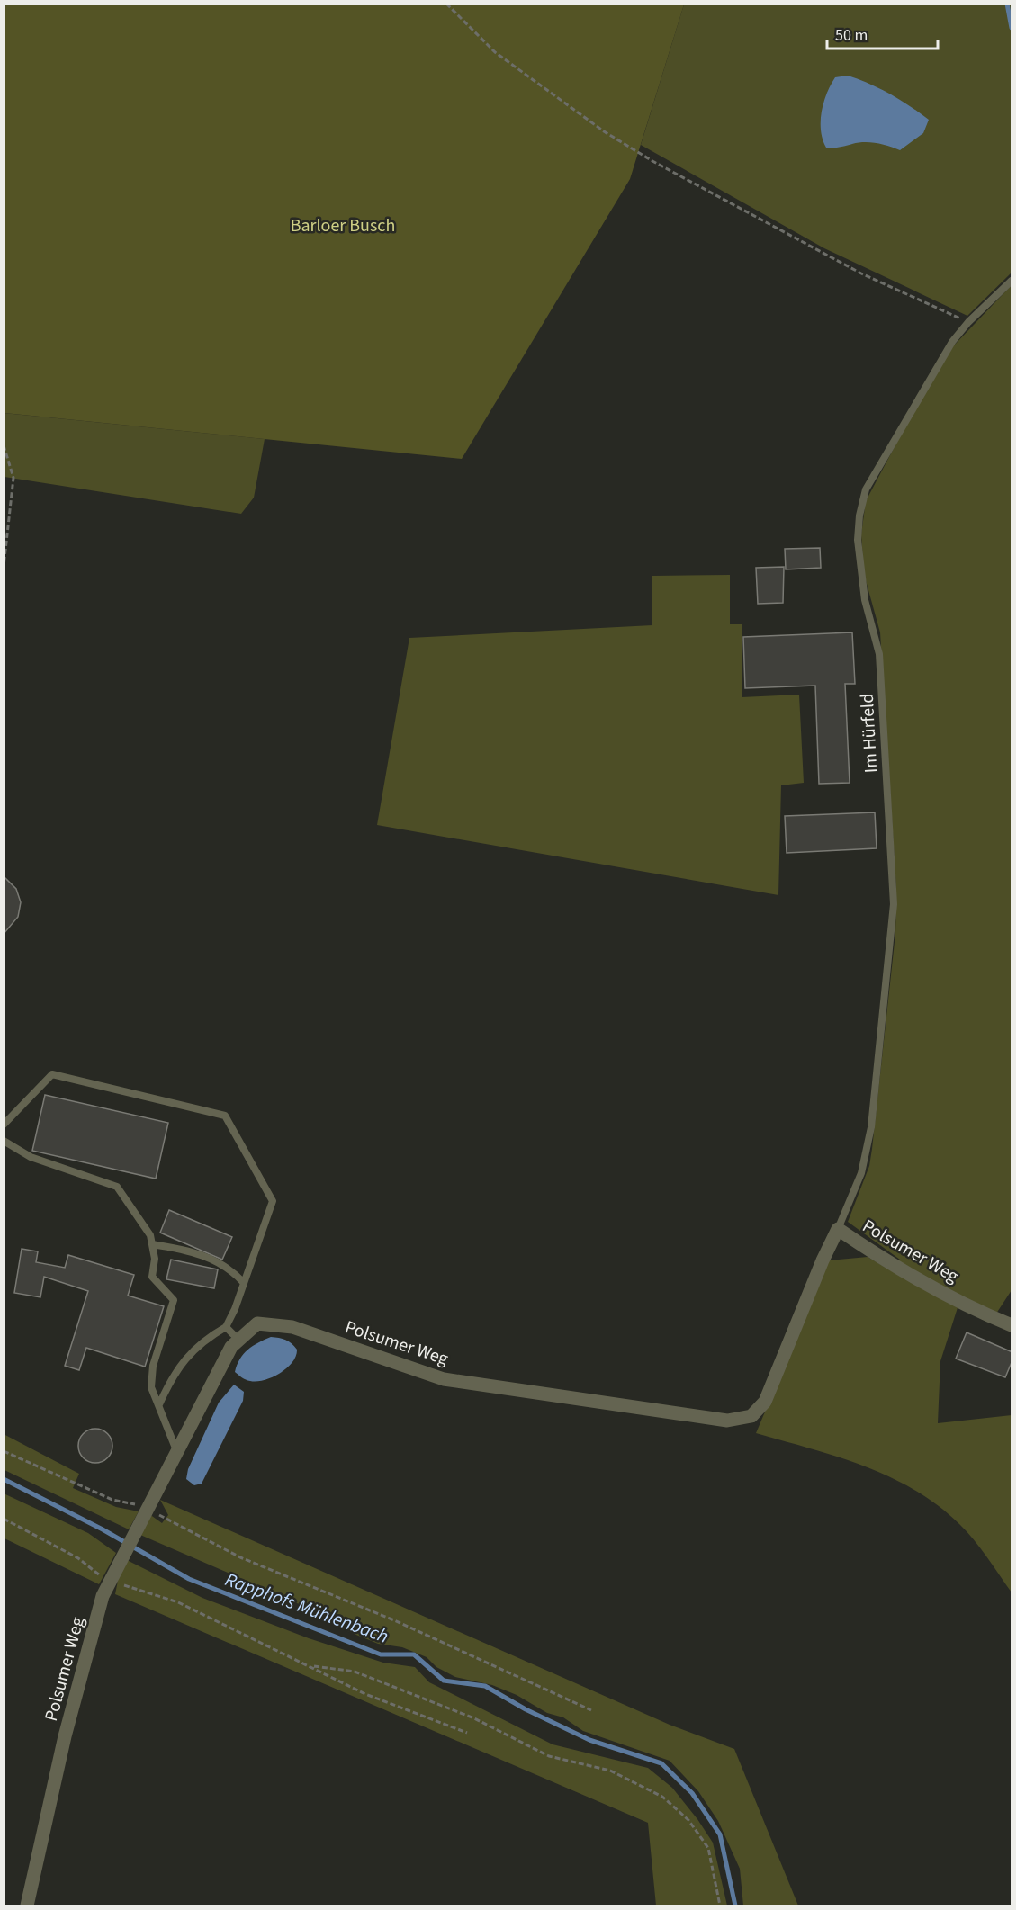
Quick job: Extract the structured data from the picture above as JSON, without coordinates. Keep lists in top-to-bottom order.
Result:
{
  "streets": {
    "street": ["Polsumer Weg"],
    "lane": ["Im Hürfeld"]
  },
  "crossings": [
    ["Im Hürfeld", "Polsumer Weg"]
  ],
  "water": ["Rapphofs Mühlenbach"],
  "parks": ["Barloer Busch"],
  "scale_bar": "50 m"
}
